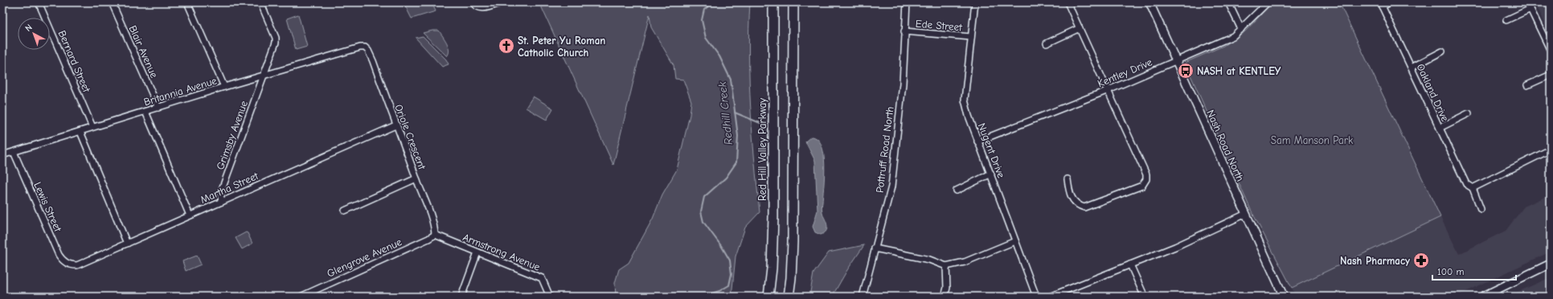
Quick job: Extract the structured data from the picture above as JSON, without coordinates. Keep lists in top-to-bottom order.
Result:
{
  "streets": {
    "highway": ["Red Hill Valley Parkway"],
    "main road": ["Nash Road North"],
    "street": [
      "Ede Street",
      "Blair Avenue",
      "Bernard Street",
      "Kentley Drive",
      "Britannia Avenue",
      "Oakland Drive",
      "Grimsby Avenue",
      "Oriole Crescent",
      "Pottruff Road North",
      "Nugent Drive",
      "Martha Street",
      "Lewis Street",
      "Armstrong Avenue",
      "Glengrove Avenue"
    ]
  },
  "crossings": [
    ["Ede Street", "Pottruff Road North"],
    ["Ede Street", "Nugent Drive"],
    ["Blair Avenue", "Britannia Avenue"],
    ["Bernard Street", "Britannia Avenue"],
    ["Kentley Drive", "Nash Road North"],
    ["Kentley Drive", "Nugent Drive"],
    ["Britannia Avenue", "Grimsby Avenue"],
    ["Britannia Avenue", "Oriole Crescent"],
    ["Britannia Avenue", "Lewis Street"],
    ["Grimsby Avenue", "Martha Street"],
    ["Oriole Crescent", "Martha Street"],
    ["Oriole Crescent", "Armstrong Avenue"],
    ["Oriole Crescent", "Glengrove Avenue"],
    ["Martha Street", "Lewis Street"],
    ["Armstrong Avenue", "Glengrove Avenue"]
  ],
  "water": ["Redhill Creek"],
  "parks": ["Sam Manson Park"],
  "places": {
    "church": ["St. Peter Yu Roman Catholic Church"],
    "bus stop": ["NASH at KENTLEY"],
    "pharmacy": ["Nash Pharmacy"]
  },
  "scale_bar": "100 m",
  "north": "top left"
}
